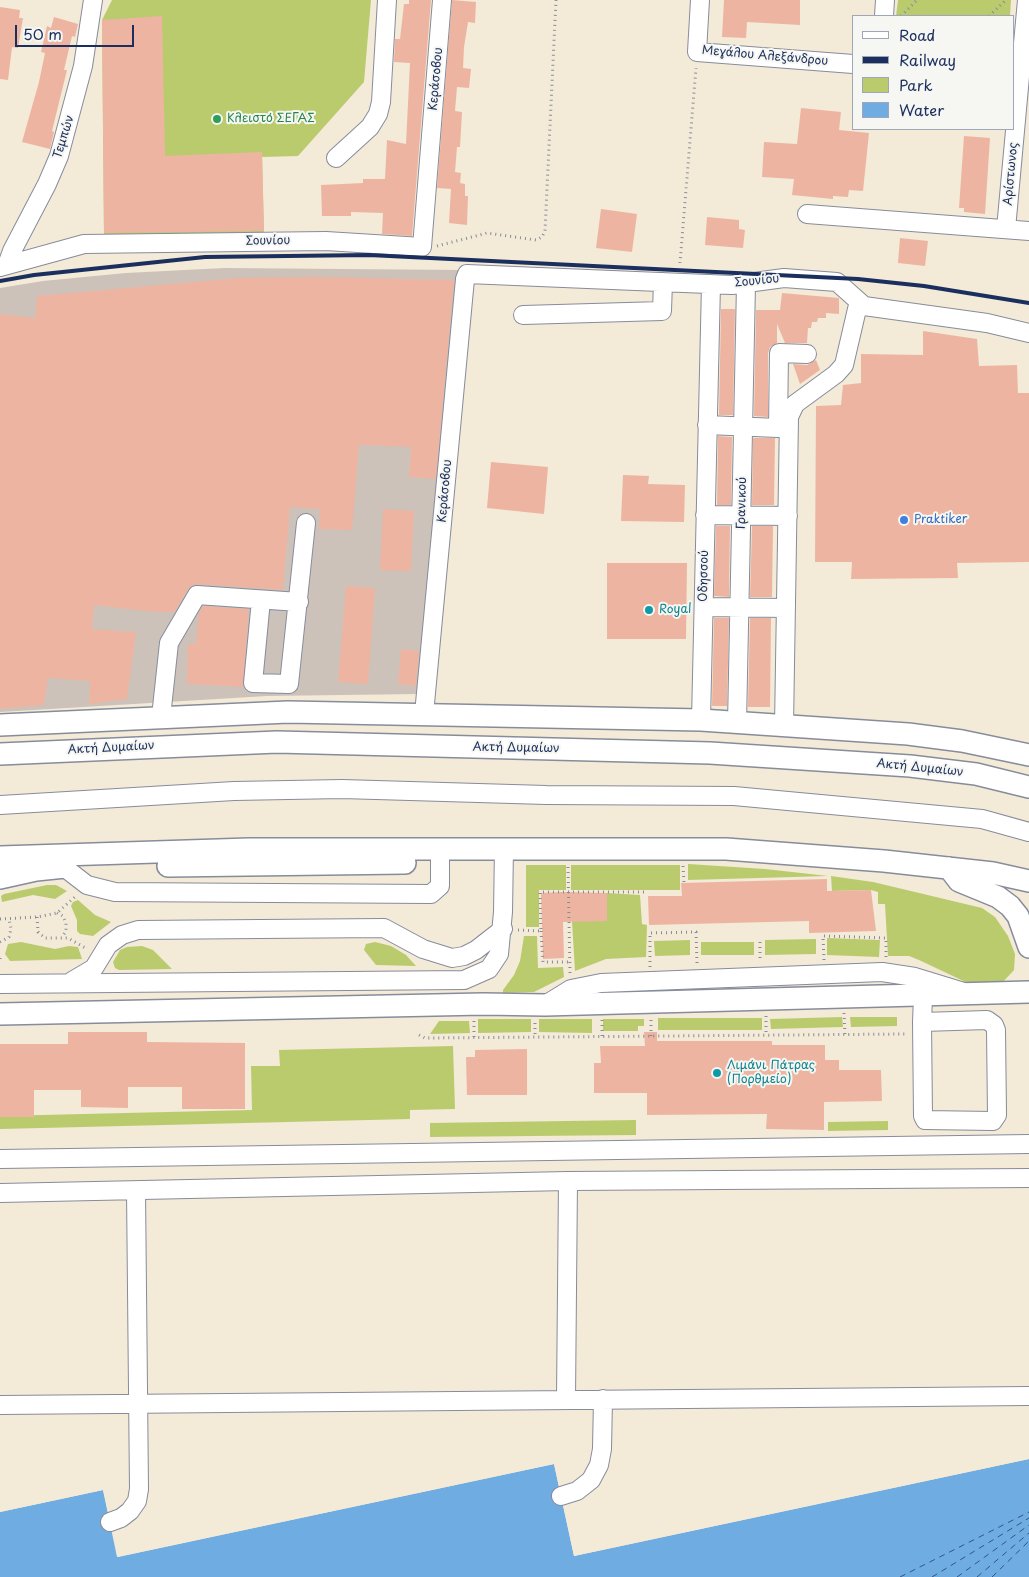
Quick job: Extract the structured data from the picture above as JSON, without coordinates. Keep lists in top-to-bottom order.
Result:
{
  "streets": {
    "main road": ["Ακτή Δυμαίων"],
    "street": [
      "Μεγάλου Αλεξάνδρου",
      "Κεράσοβου",
      "Τεμπών",
      "Αρίστωνος",
      "Σουνίου",
      "Γρανικού",
      "Οδησσού"
    ]
  },
  "crossings": [
    ["Κεράσοβου", "Σουνίου"],
    ["Τεμπών", "Σουνίου"],
    ["Σουνίου", "Γρανικού"],
    ["Σουνίου", "Οδησσού"]
  ],
  "places": [
    "Κλειστό ΣΕΓΑΣ",
    "Praktiker",
    "Royal",
    "Λιμάνι Πάτρας (Πορθμείο)"
  ],
  "legend": [
    "Road",
    "Railway",
    "Park",
    "Water"
  ],
  "scale_bar": "50 m"
}
